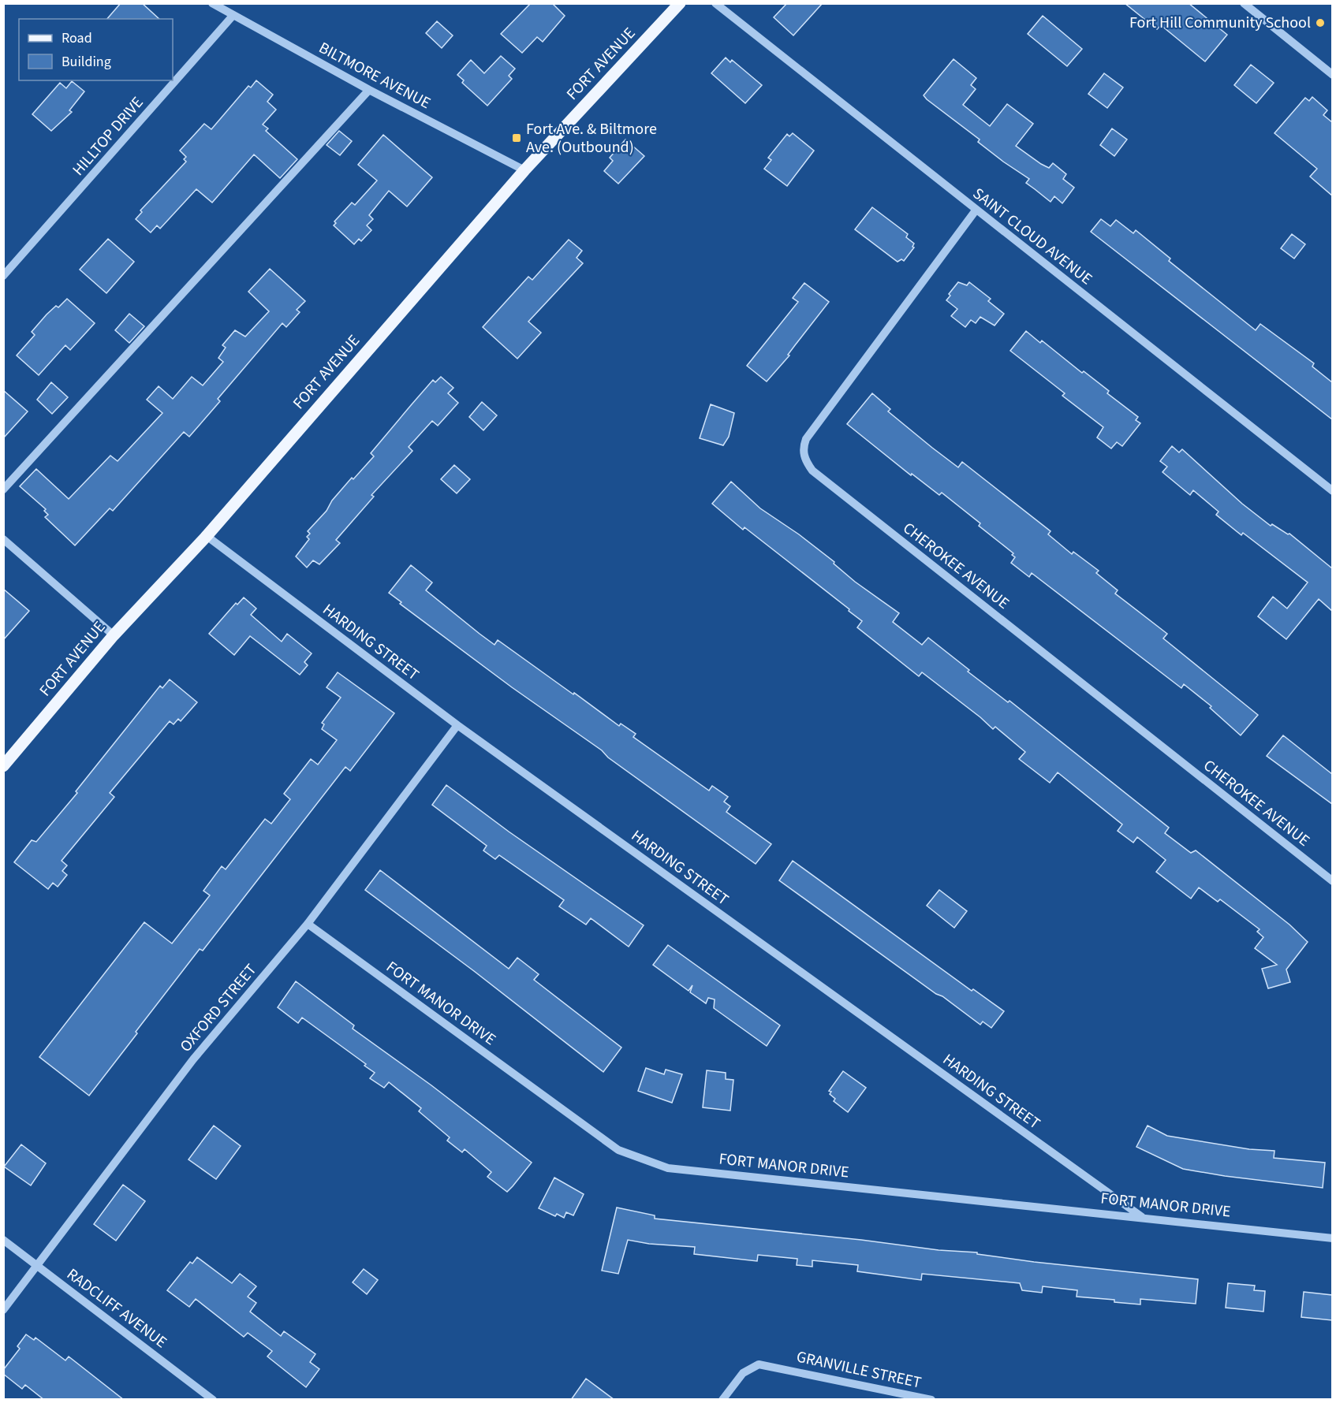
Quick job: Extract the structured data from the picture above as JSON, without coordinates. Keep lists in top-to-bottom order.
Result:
{
  "streets": {
    "main road": ["FORT AVENUE"],
    "street": [
      "BILTMORE AVENUE",
      "HILLTOP DRIVE",
      "SAINT CLOUD AVENUE",
      "CHEROKEE AVENUE",
      "HARDING STREET",
      "FORT MANOR DRIVE",
      "OXFORD STREET",
      "RADCLIFF AVENUE",
      "GRANVILLE STREET"
    ]
  },
  "crossings": [
    ["FORT AVENUE", "BILTMORE AVENUE"],
    ["FORT AVENUE", "HARDING STREET"],
    ["BILTMORE AVENUE", "HILLTOP DRIVE"],
    ["SAINT CLOUD AVENUE", "CHEROKEE AVENUE"],
    ["HARDING STREET", "FORT MANOR DRIVE"],
    ["HARDING STREET", "OXFORD STREET"],
    ["FORT MANOR DRIVE", "OXFORD STREET"],
    ["OXFORD STREET", "RADCLIFF AVENUE"]
  ],
  "places": {
    "other": ["Fort Hill Community School"],
    "transit": ["Fort Ave. & Biltmore Ave. (Outbound)"]
  },
  "legend": ["Road", "Building"]
}
